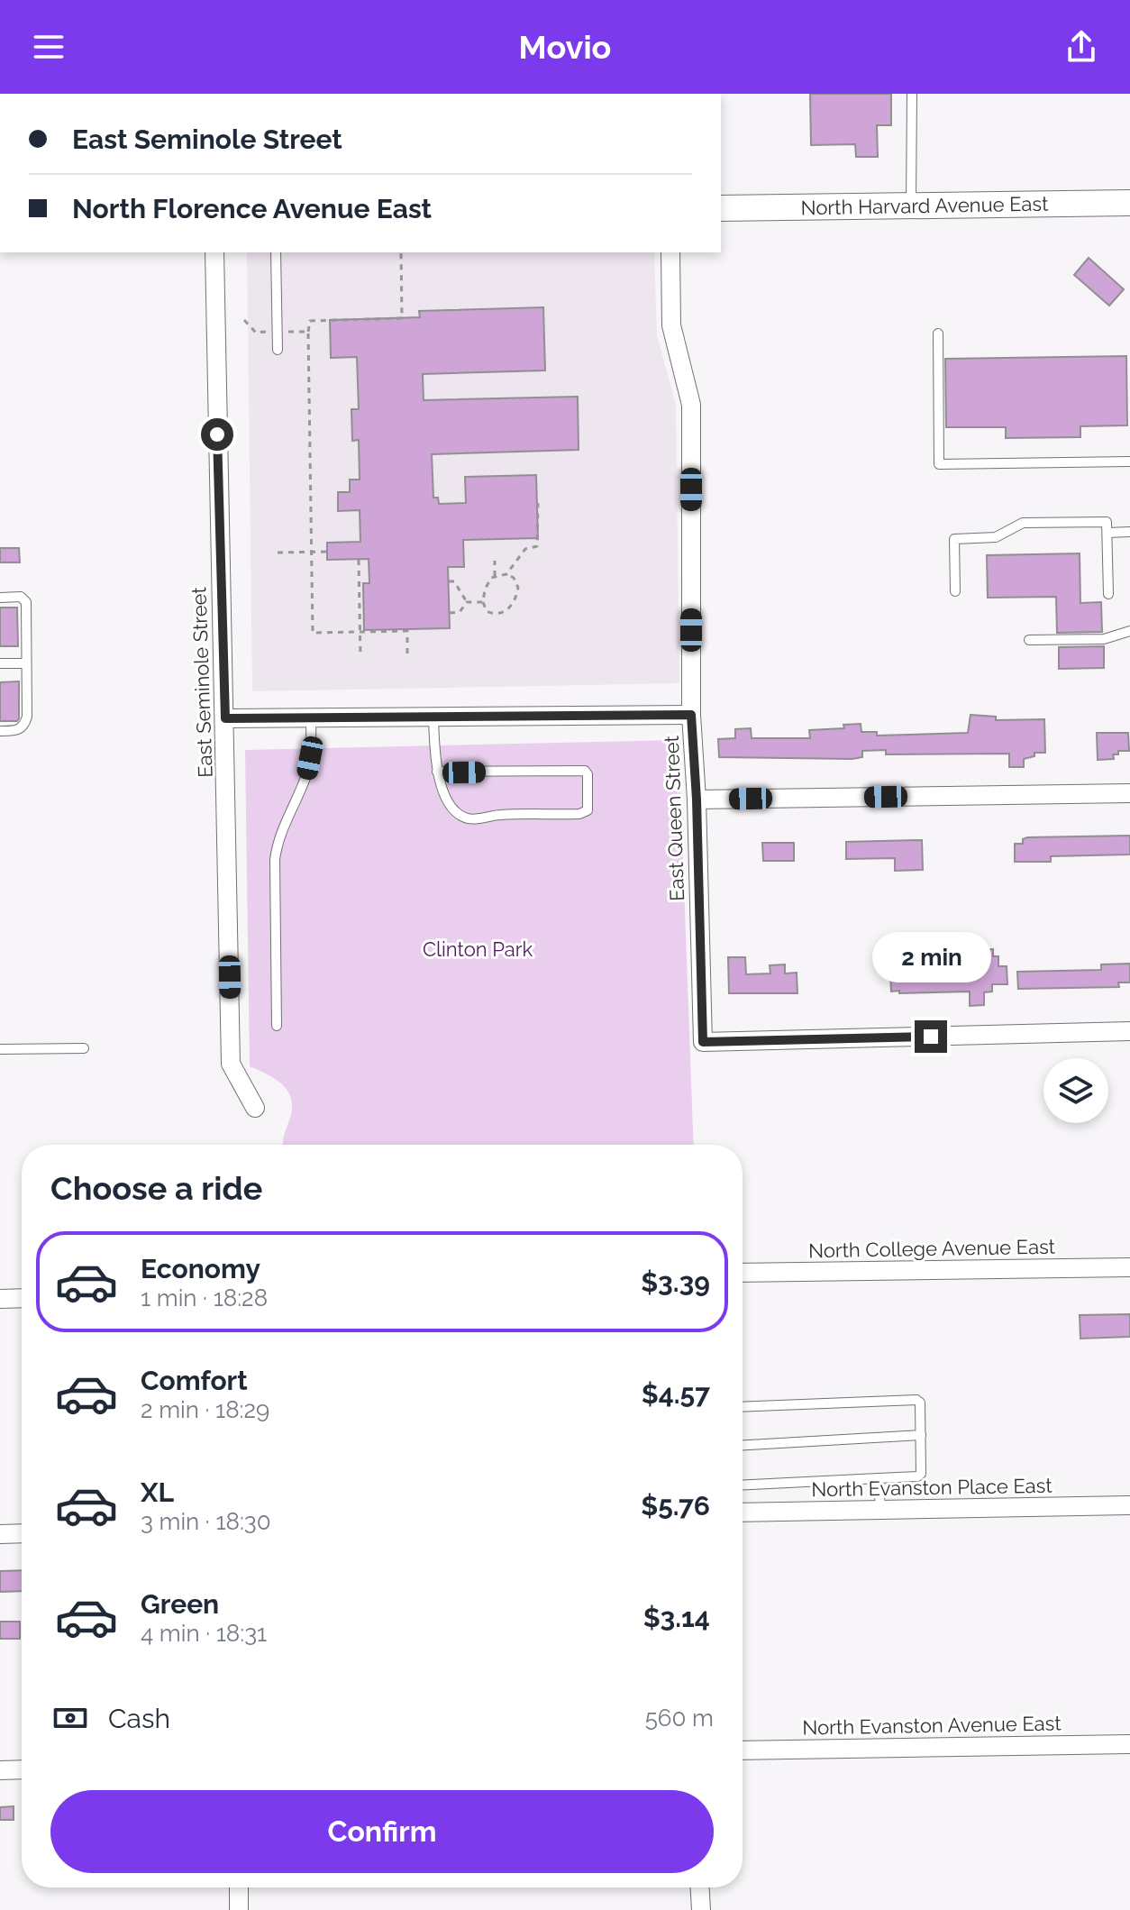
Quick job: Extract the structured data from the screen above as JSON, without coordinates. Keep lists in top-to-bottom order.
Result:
{
  "streets": {
    "main road": ["North Harvard Avenue East"],
    "street": [
      "East Seminole Street",
      "East Queen Street",
      "North College Avenue East",
      "North Evanston Place East",
      "North Evanston Avenue East"
    ]
  },
  "parks": ["Clinton Park"],
  "page": {
    "header": "Movio",
    "banner": ["East Seminole Street", "North Florence Avenue East"],
    "bubble": "2 min",
    "heading": "Choose a ride",
    "list": [
      {
        "name": "Economy",
        "note": "1 min · 18:28",
        "value": "$3.39"
      },
      {
        "name": "Comfort",
        "note": "2 min · 18:29",
        "value": "$4.57"
      },
      {
        "name": "XL",
        "note": "3 min · 18:30",
        "value": "$5.76"
      },
      {
        "name": "Green",
        "note": "4 min · 18:31",
        "value": "$3.14"
      }
    ],
    "pay": ["Cash", "560 m"],
    "buttons": "Confirm"
  }
}
